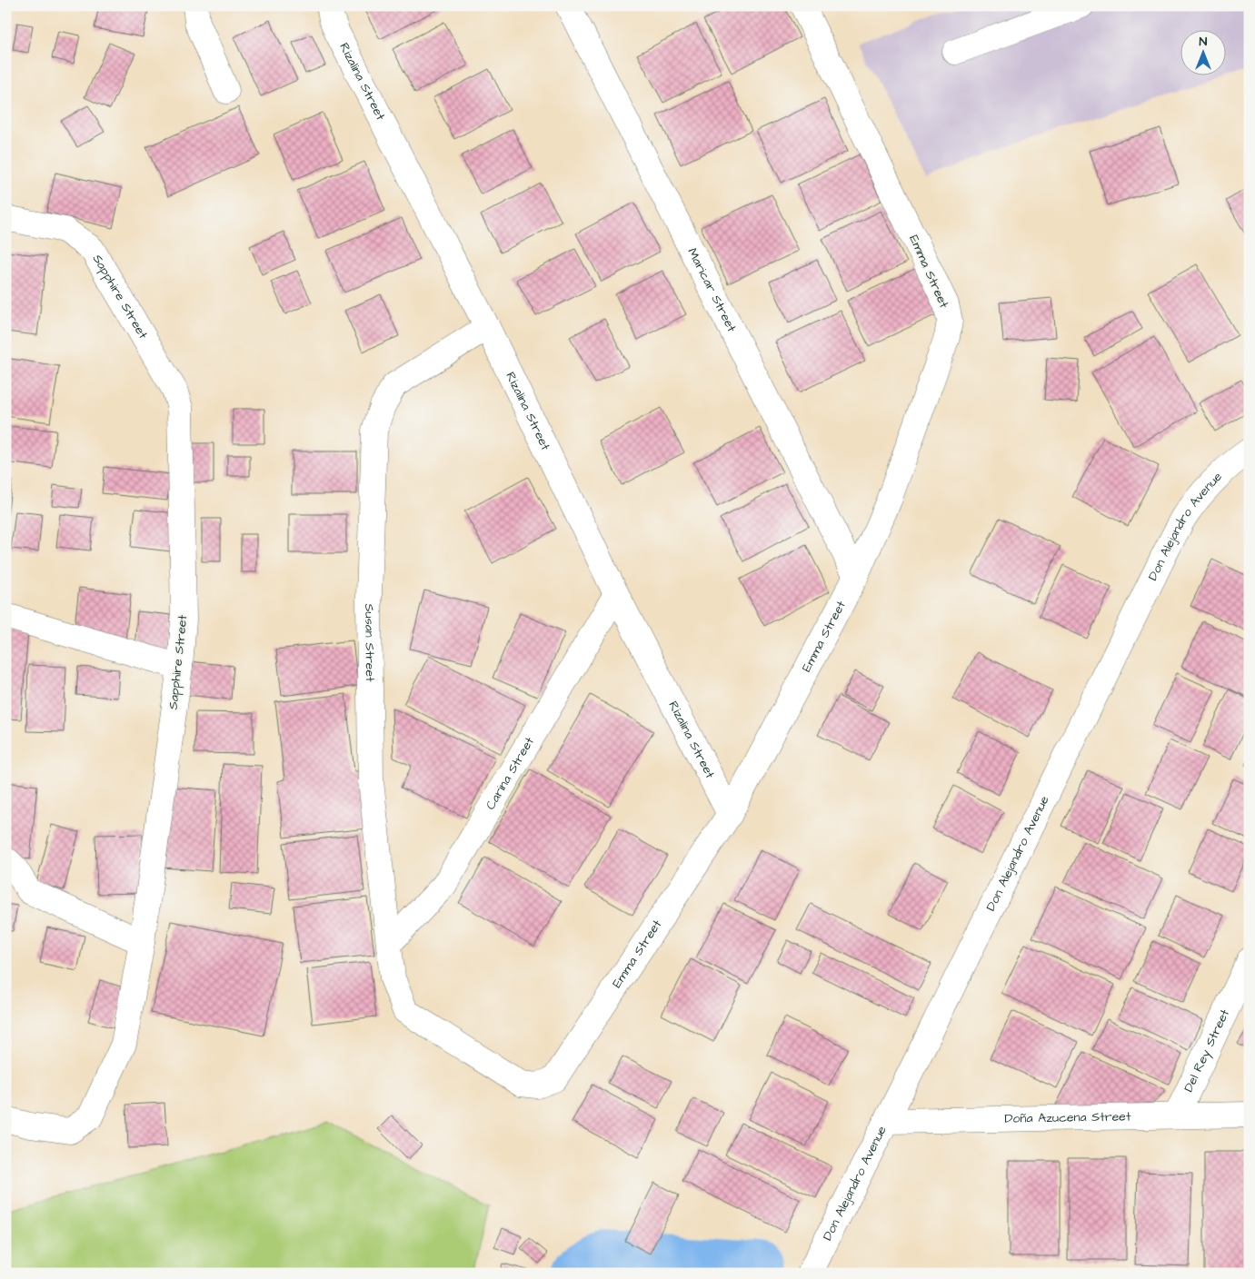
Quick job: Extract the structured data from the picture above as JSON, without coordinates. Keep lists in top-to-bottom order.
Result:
{
  "streets": {
    "street": [
      "Rizalina Street",
      "Emma Street",
      "Maricar Street",
      "Sapphire Street",
      "Don Alejandro Avenue",
      "Susan Street",
      "Carina Street",
      "Del Rey Street",
      "Doña Azucena Street"
    ]
  },
  "crossings": [
    ["Rizalina Street", "Emma Street"],
    ["Rizalina Street", "Susan Street"],
    ["Rizalina Street", "Carina Street"],
    ["Emma Street", "Maricar Street"],
    ["Emma Street", "Susan Street"],
    ["Don Alejandro Avenue", "Doña Azucena Street"],
    ["Susan Street", "Carina Street"],
    ["Del Rey Street", "Doña Azucena Street"]
  ],
  "north": "top"
}
